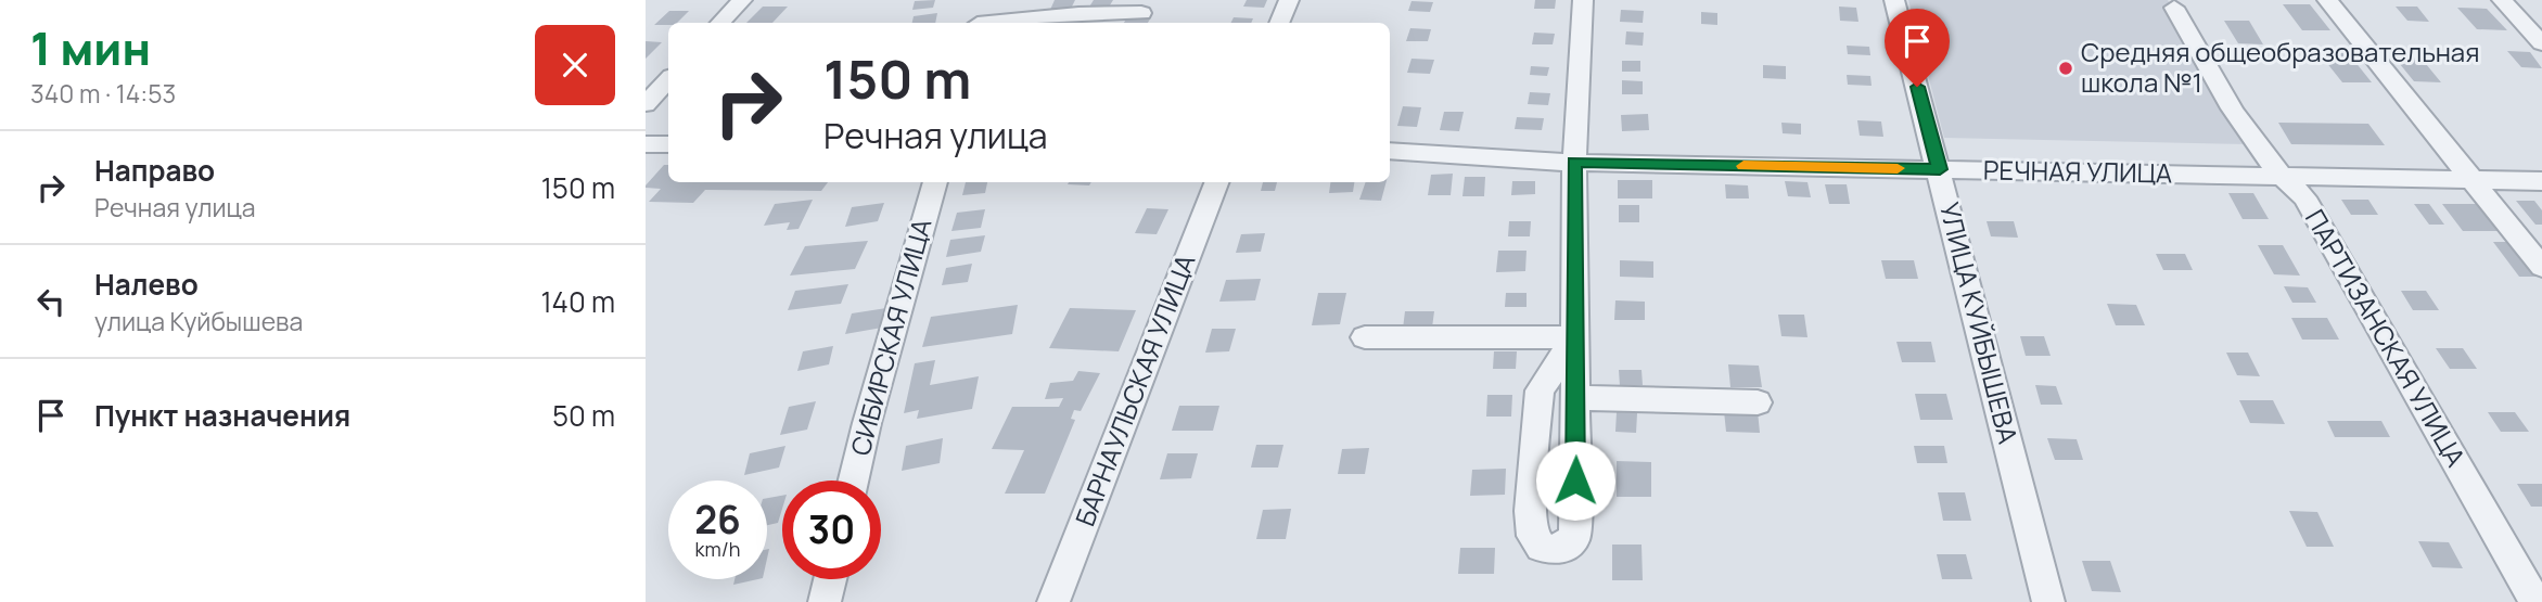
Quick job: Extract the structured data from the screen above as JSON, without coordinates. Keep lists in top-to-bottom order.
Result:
{
  "streets": {
    "street": [
      "РЕЧНАЯ УЛИЦА",
      "УЛИЦА КУЙБЫШЕВА",
      "СИБИРСКАЯ УЛИЦА",
      "ПАРТИЗАНСКАЯ УЛИЦА",
      "БАРНАУЛЬСКАЯ УЛИЦА"
    ]
  },
  "crossings": [
    ["РЕЧНАЯ УЛИЦА", "УЛИЦА КУЙБЫШЕВА"],
    ["РЕЧНАЯ УЛИЦА", "ПАРТИЗАНСКАЯ УЛИЦА"]
  ],
  "places": ["Средняя общеобразовательная школа №1"],
  "page": {
    "heading": ["1 мин", "340 m · 14:53"],
    "turn": ["150 m", "Речная улица"],
    "list": [
      {
        "name": "Направо",
        "note": "Речная улица",
        "value": "150 m"
      },
      {
        "name": "Налево",
        "note": "улица Куйбышева",
        "value": "140 m"
      },
      {
        "name": "Пункт назначения",
        "value": "50 m"
      }
    ],
    "speed": "26 km/h",
    "limit": "30"
  }
}
